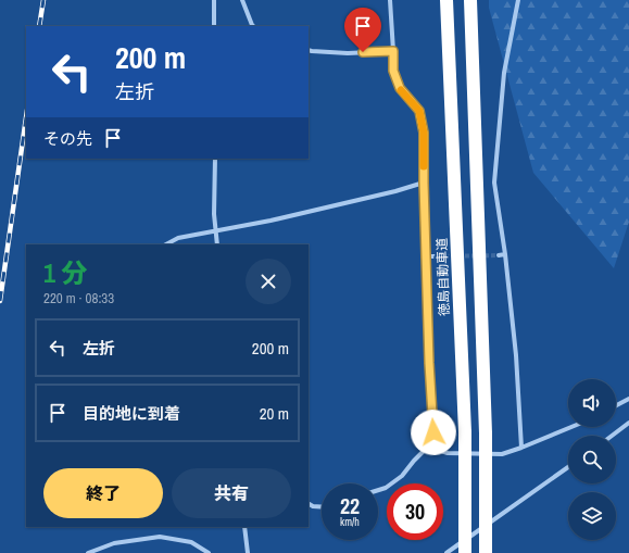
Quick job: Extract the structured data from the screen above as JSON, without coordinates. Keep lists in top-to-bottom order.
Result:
{
  "streets": {
    "highway": ["徳島自動車道"]
  },
  "page": {
    "turn": ["200 m", "左折"],
    "then": "その先",
    "heading": ["1 分", "220 m · 08:33"],
    "list": [
      {
        "name": "左折",
        "value": "200 m"
      },
      {
        "name": "目的地に到着",
        "value": "20 m"
      }
    ],
    "buttons": ["終了", "共有"],
    "speed": "22 km/h",
    "limit": "30"
  }
}
